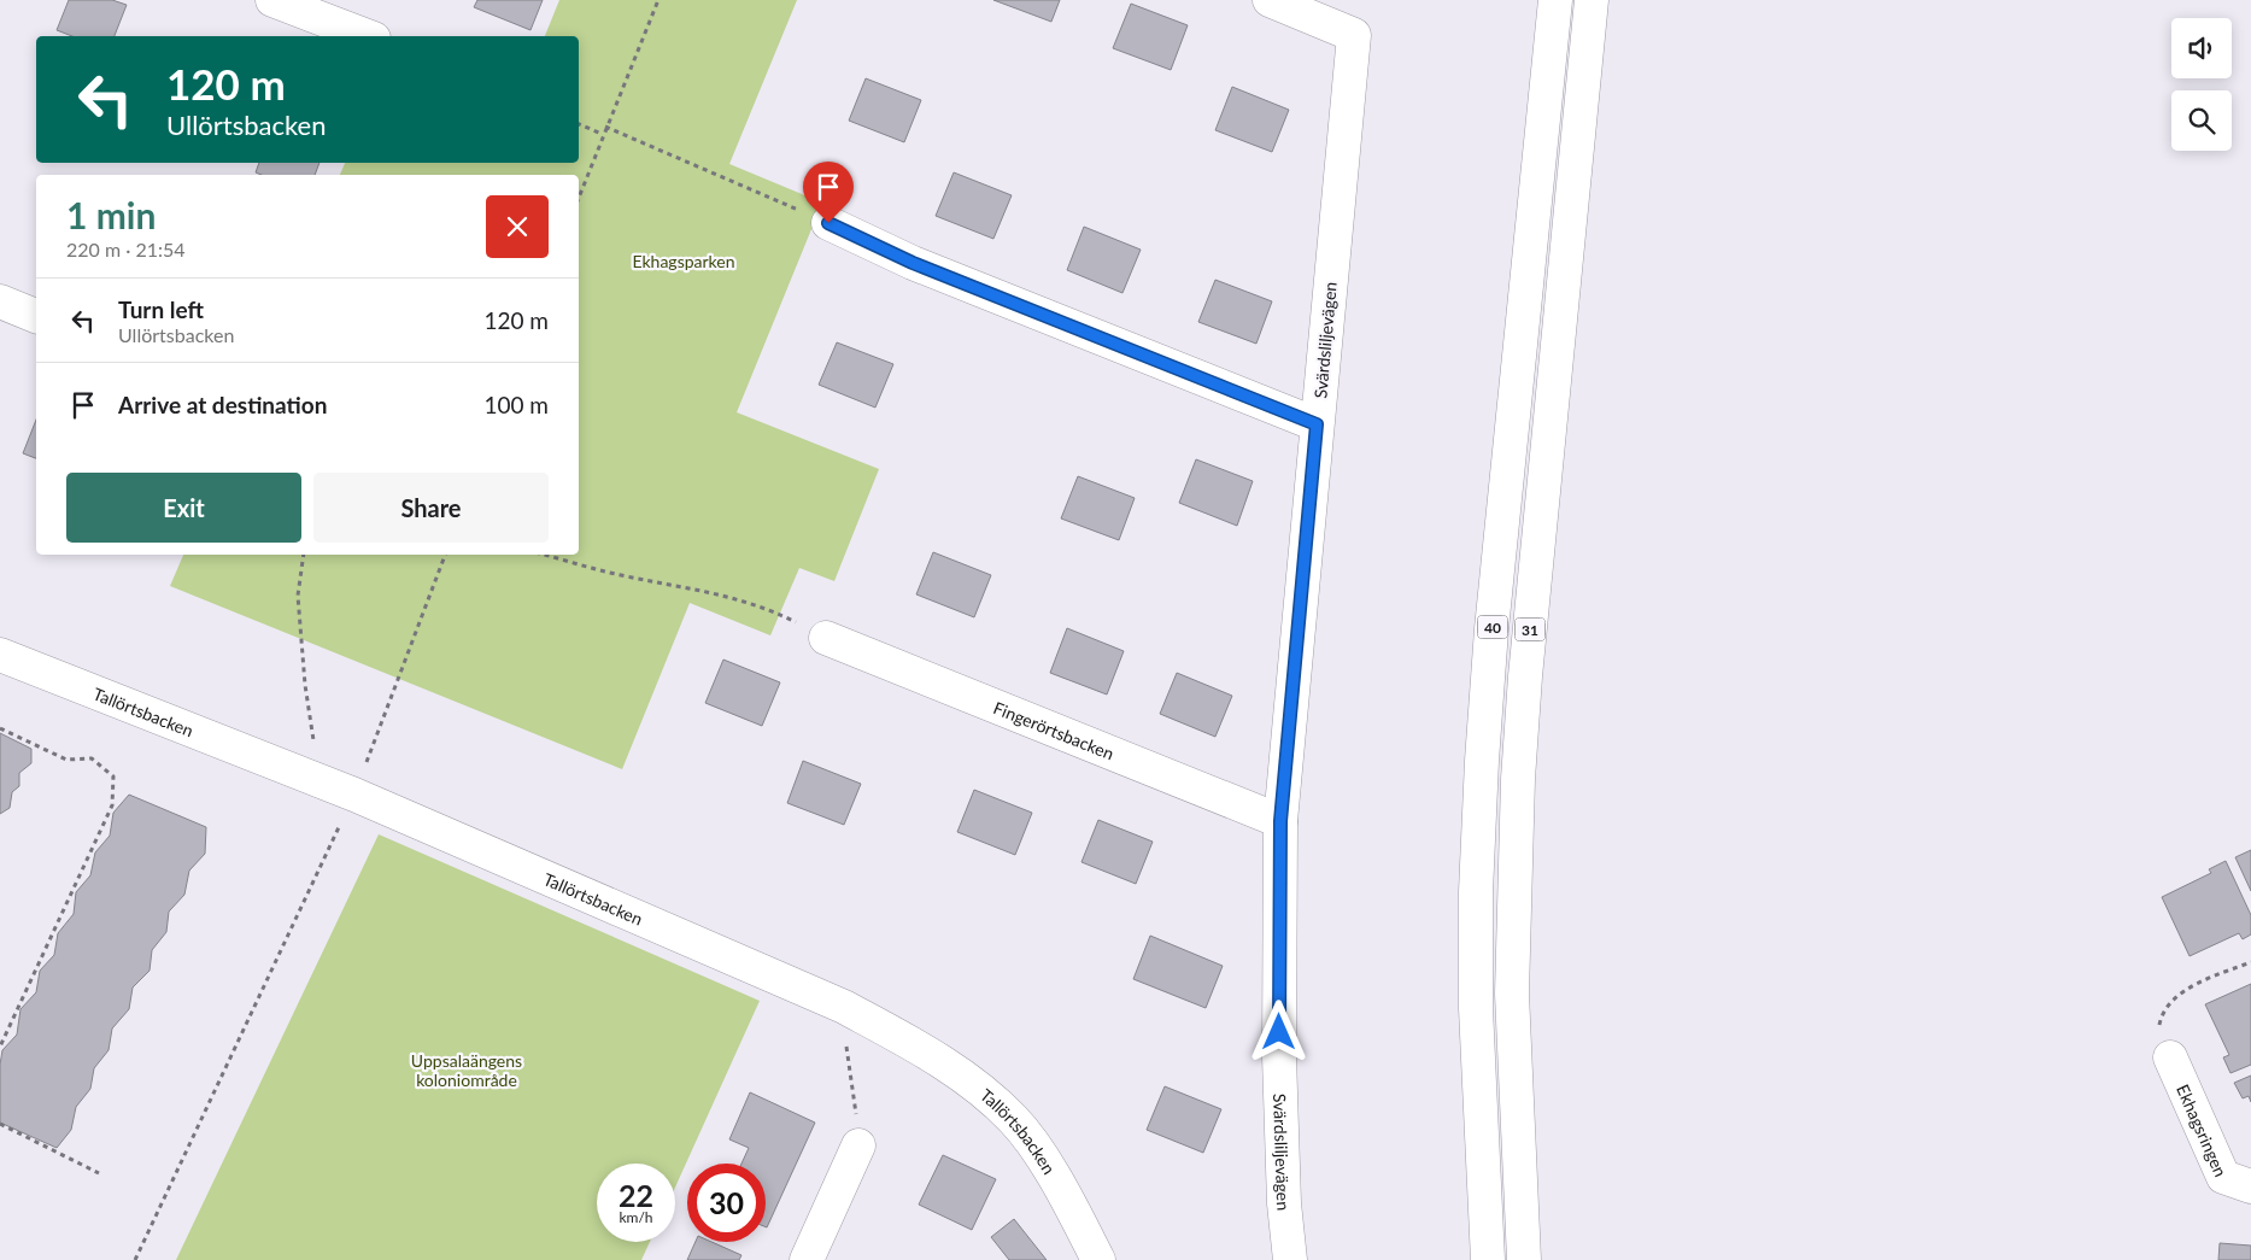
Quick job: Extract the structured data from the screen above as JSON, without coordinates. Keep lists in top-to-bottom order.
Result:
{
  "streets": {
    "main road": [
      "Svärdsliljevägen",
      "40",
      "31",
      "Tallörtsbacken",
      "Fingerörtsbacken",
      "Ekhagsringen"
    ]
  },
  "crossings": [
    ["Svärdsliljevägen", "Fingerörtsbacken"]
  ],
  "parks": ["Ekhagsparken", "Uppsalaängens koloniområde"],
  "page": {
    "turn": ["120 m", "Ullörtsbacken"],
    "heading": ["1 min", "220 m · 21:54"],
    "list": [
      {
        "name": "Turn left",
        "note": "Ullörtsbacken",
        "value": "120 m"
      },
      {
        "name": "Arrive at destination",
        "value": "100 m"
      }
    ],
    "buttons": ["Exit", "Share"],
    "speed": "22 km/h",
    "limit": "30"
  }
}
